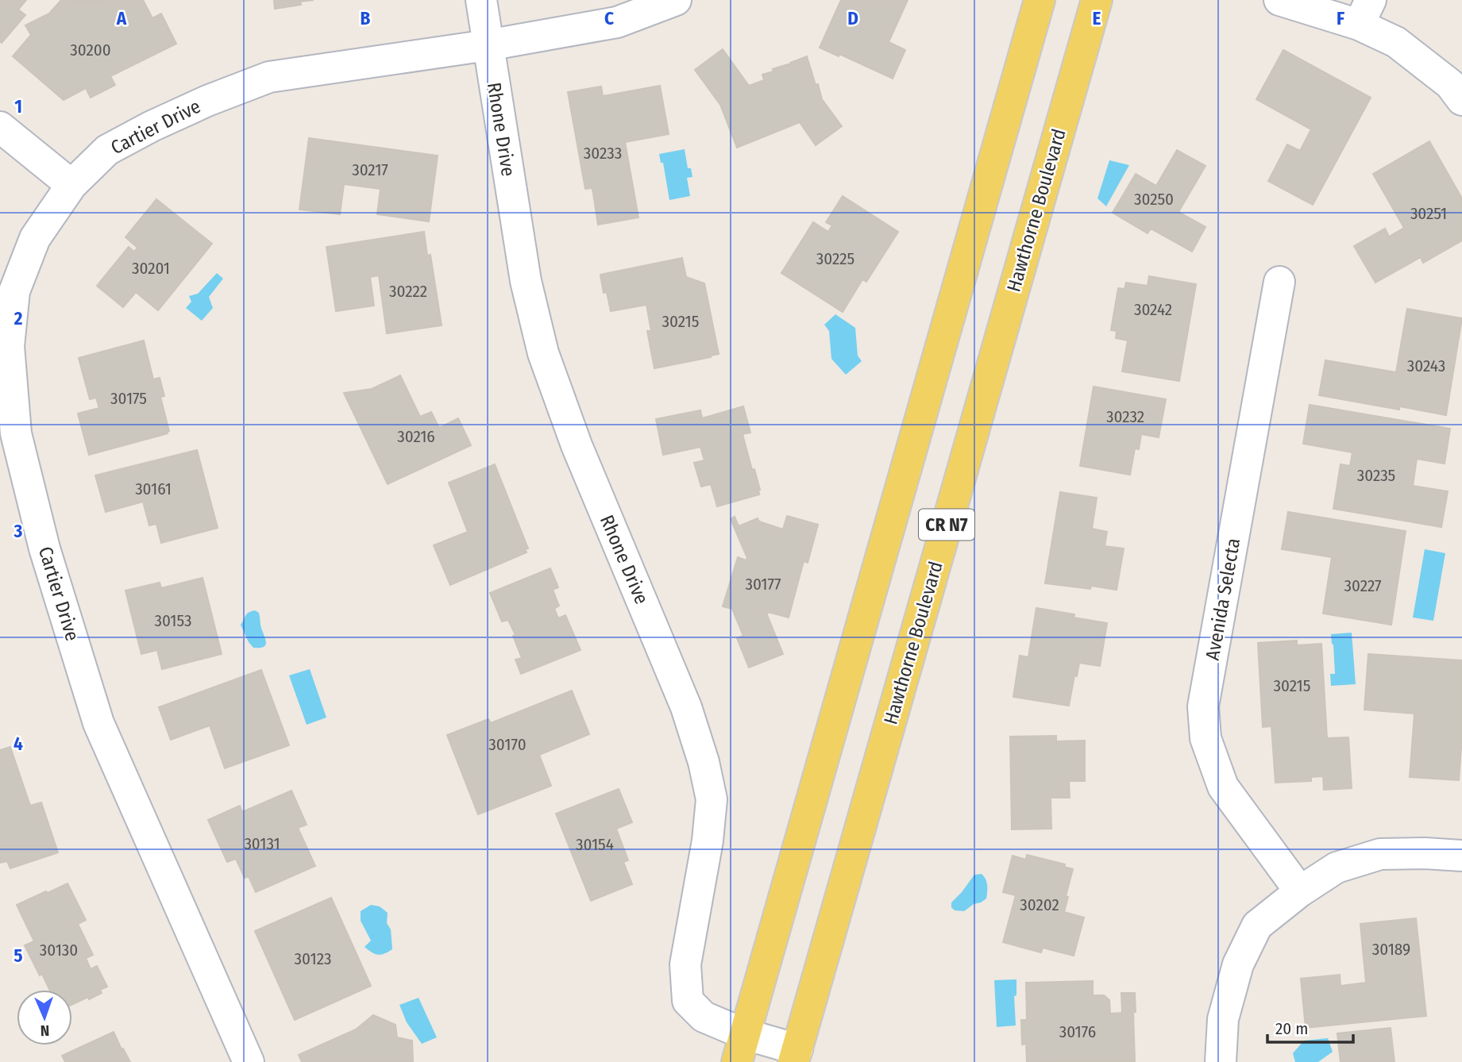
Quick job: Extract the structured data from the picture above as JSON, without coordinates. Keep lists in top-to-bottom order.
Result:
{
  "streets": {
    "main road": ["Hawthorne Boulevard", "CR N7"],
    "street": ["Cartier Drive", "Rhone Drive", "Avenida Selecta"]
  },
  "crossings": [
    ["Cartier Drive", "Rhone Drive"],
    ["Rhone Drive", "Hawthorne Boulevard"],
    ["Rhone Drive", "CR N7"]
  ],
  "house_numbers": [
    "30200",
    "30233",
    "30217",
    "30250",
    "30251",
    "30225",
    "30201",
    "30222",
    "30242",
    "30215",
    "30243",
    "30175",
    "30232",
    "30216",
    "30235",
    "30161",
    "30177",
    "30227",
    "30153",
    "30215",
    "30170",
    "30131",
    "30154",
    "30202",
    "30189",
    "30130",
    "30123",
    "30176"
  ],
  "scale_bar": "20 m",
  "north": "bottom",
  "grid": {
    "columns": [
      "A",
      "B",
      "C",
      "D",
      "E",
      "F"
    ],
    "rows": [
      "1",
      "2",
      "3",
      "4",
      "5"
    ]
  }
}
